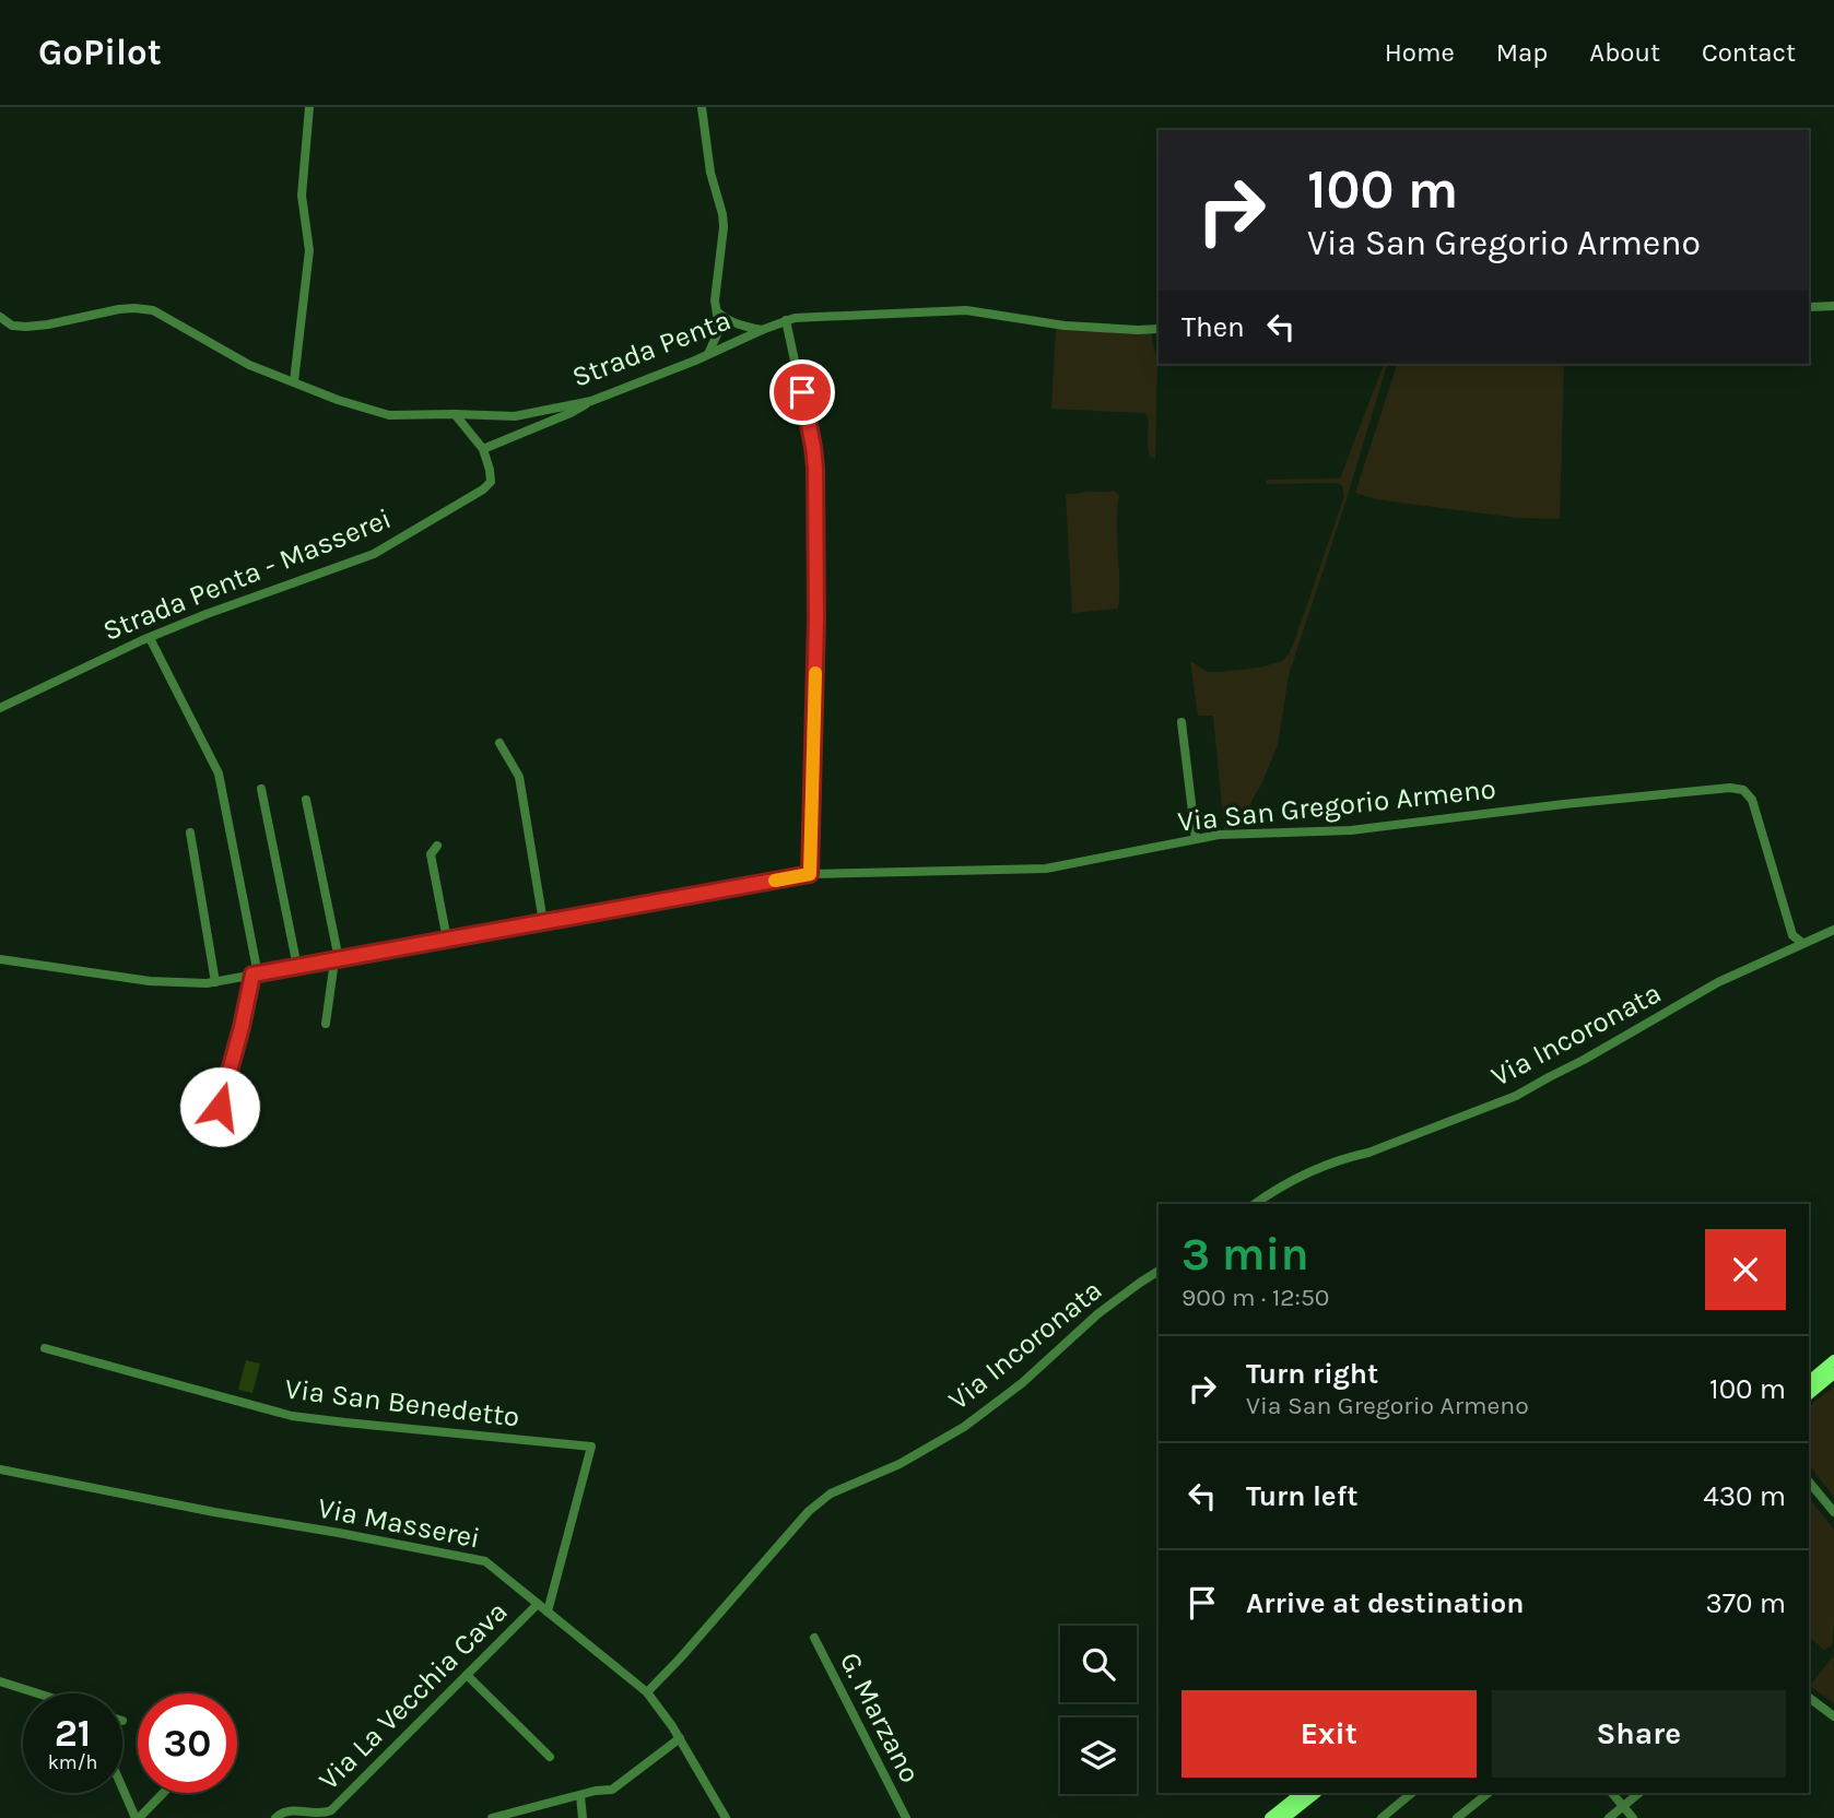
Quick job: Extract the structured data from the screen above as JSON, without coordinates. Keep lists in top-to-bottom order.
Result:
{
  "streets": {
    "street": [
      "Strada Penta",
      "Strada Penta - Masserei",
      "Via San Gregorio Armeno",
      "Via Incoronata",
      "Via San Benedetto",
      "Via Masserei",
      "Via La Vecchia Cava",
      "G. Marzano"
    ]
  },
  "crossings": [
    ["Via San Gregorio Armeno", "Via Incoronata"],
    ["Via Incoronata", "Via Masserei"],
    ["Via San Benedetto", "Via Masserei"],
    ["Via Masserei", "Via La Vecchia Cava"]
  ],
  "page": {
    "header": "GoPilot",
    "nav": [
      "Home",
      "Map",
      "About",
      "Contact"
    ],
    "turn": ["100 m", "Via San Gregorio Armeno"],
    "then": "Then",
    "heading": ["3 min", "900 m · 12:50"],
    "list": [
      {
        "name": "Turn right",
        "note": "Via San Gregorio Armeno",
        "value": "100 m"
      },
      {
        "name": "Turn left",
        "value": "430 m"
      },
      {
        "name": "Arrive at destination",
        "value": "370 m"
      }
    ],
    "buttons": ["Exit", "Share"],
    "speed": "21 km/h",
    "limit": "30"
  }
}
